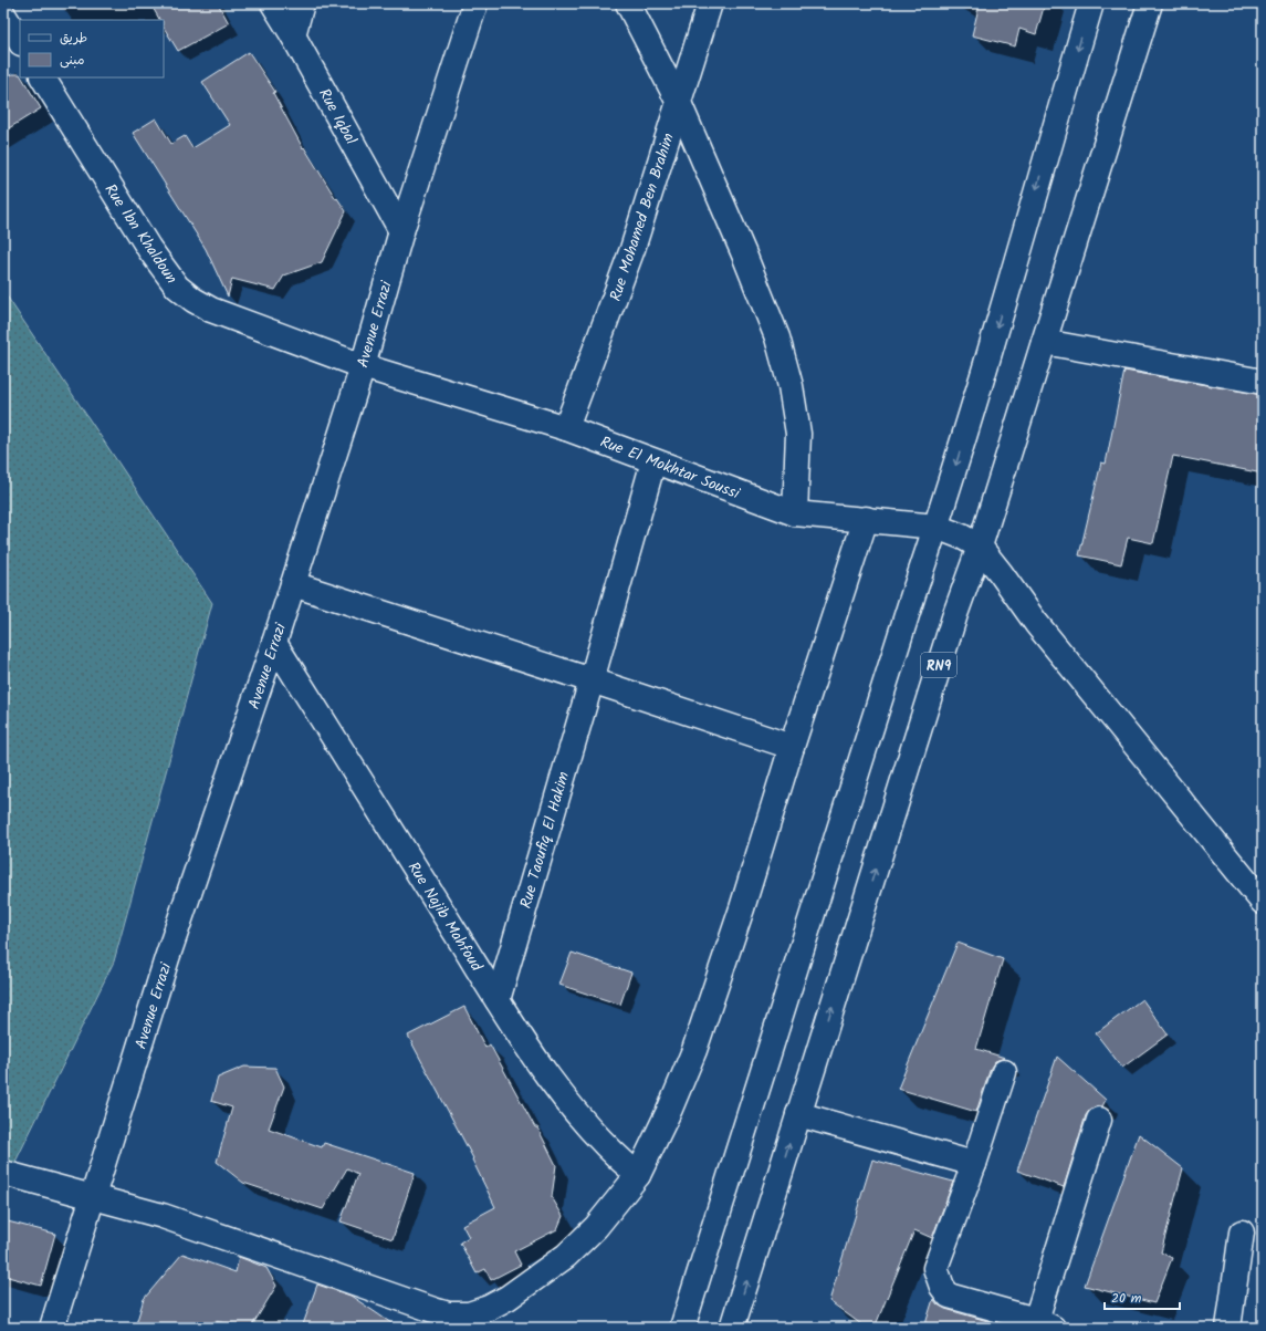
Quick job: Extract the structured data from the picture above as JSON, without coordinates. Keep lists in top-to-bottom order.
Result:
{
  "streets": {
    "street": [
      "Rue Iqbal",
      "Rue Mohamed Ben Brahim",
      "Rue Ibn Khaldoun",
      "Avenue Errazi",
      "Rue El Mokhtar Soussi",
      "RN9",
      "Rue Taoufiq El Hakim",
      "Rue Najib Mahfoud"
    ]
  },
  "crossings": [
    ["Rue Iqbal", "Avenue Errazi"],
    ["Rue Mohamed Ben Brahim", "Rue El Mokhtar Soussi"],
    ["Rue Ibn Khaldoun", "Avenue Errazi"],
    ["Rue Ibn Khaldoun", "Rue El Mokhtar Soussi"],
    ["Avenue Errazi", "Rue El Mokhtar Soussi"],
    ["Avenue Errazi", "Rue Najib Mahfoud"],
    ["Rue El Mokhtar Soussi", "RN9"],
    ["Rue El Mokhtar Soussi", "Rue Taoufiq El Hakim"],
    ["Rue Taoufiq El Hakim", "Rue Najib Mahfoud"]
  ],
  "legend": ["طريق", "مبنى"],
  "scale_bar": "20 m"
}
